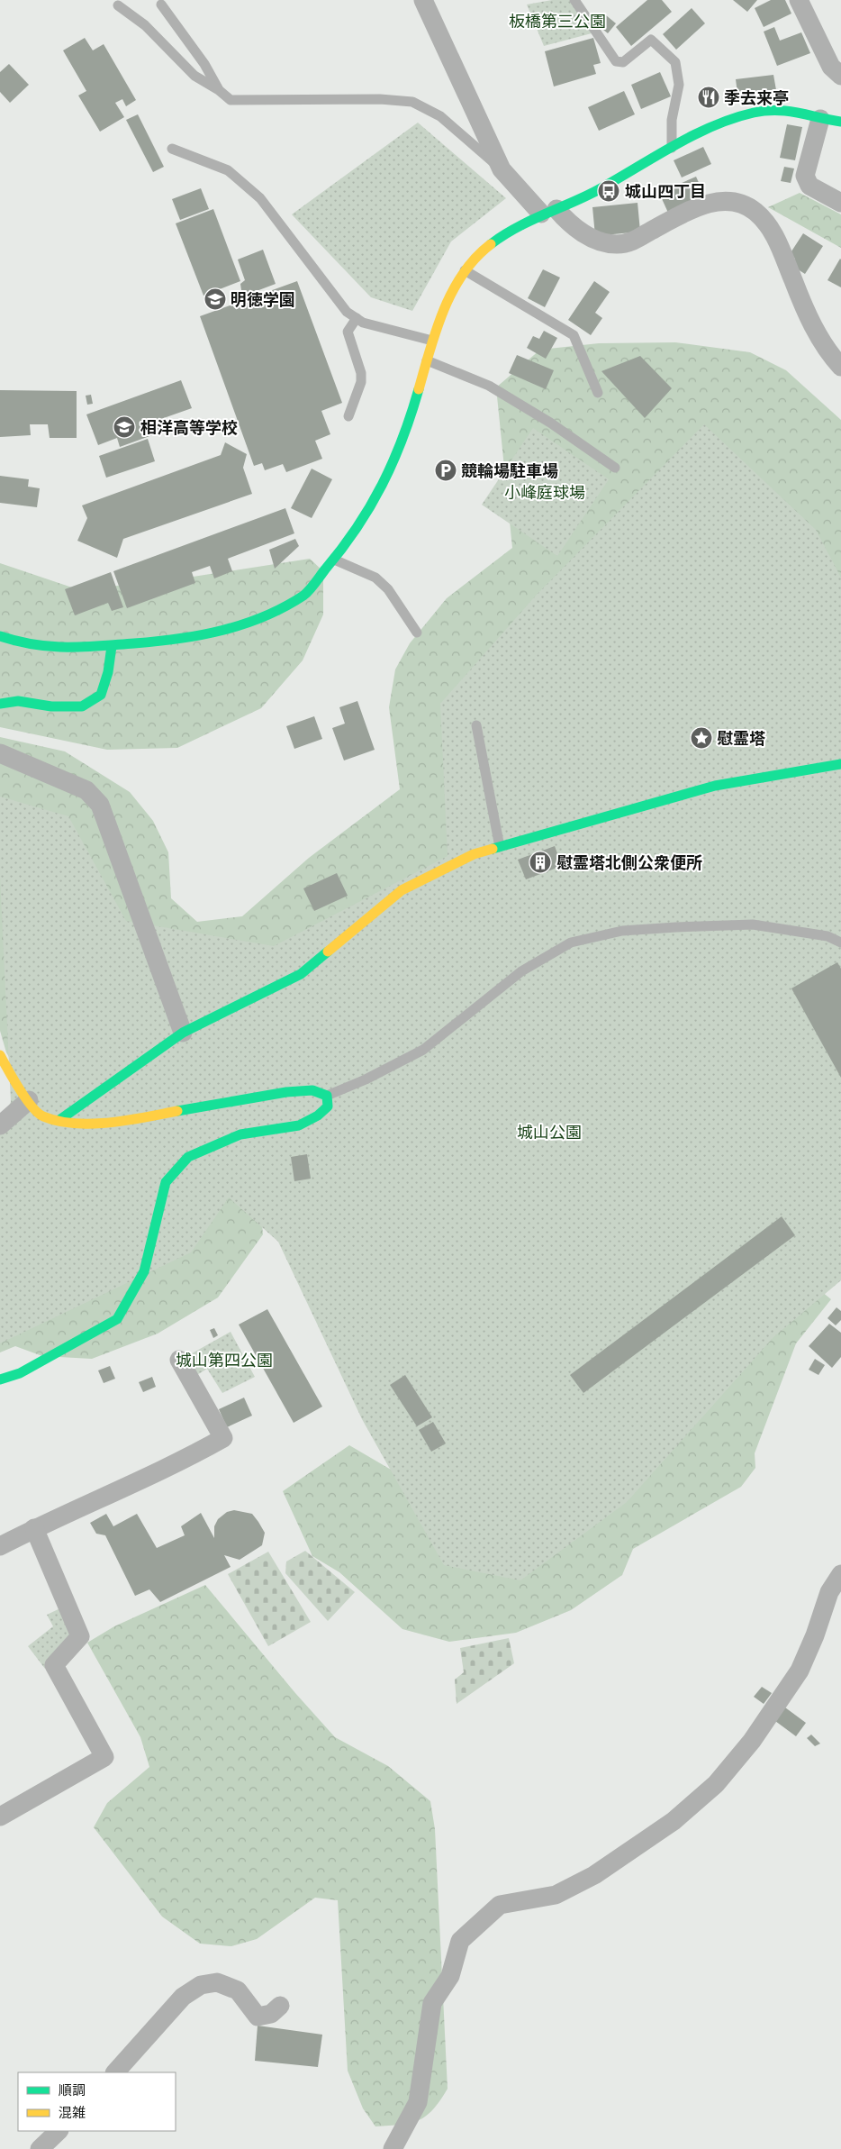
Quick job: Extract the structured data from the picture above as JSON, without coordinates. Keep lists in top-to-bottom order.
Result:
{
  "parks": [
    "板橋第三公園",
    "小峰庭球場",
    "城山公園",
    "城山第四公園"
  ],
  "places": {
    "restaurant": ["季去来亭"],
    "bus stop": ["城山四丁目"],
    "school or university": ["明徳学園", "相洋高等学校"],
    "parking": ["競輪場駐車場"],
    "place": ["慰霊塔"],
    "building": ["慰霊塔北側公衆便所"]
  },
  "legend": ["順調", "混雑"]
}
